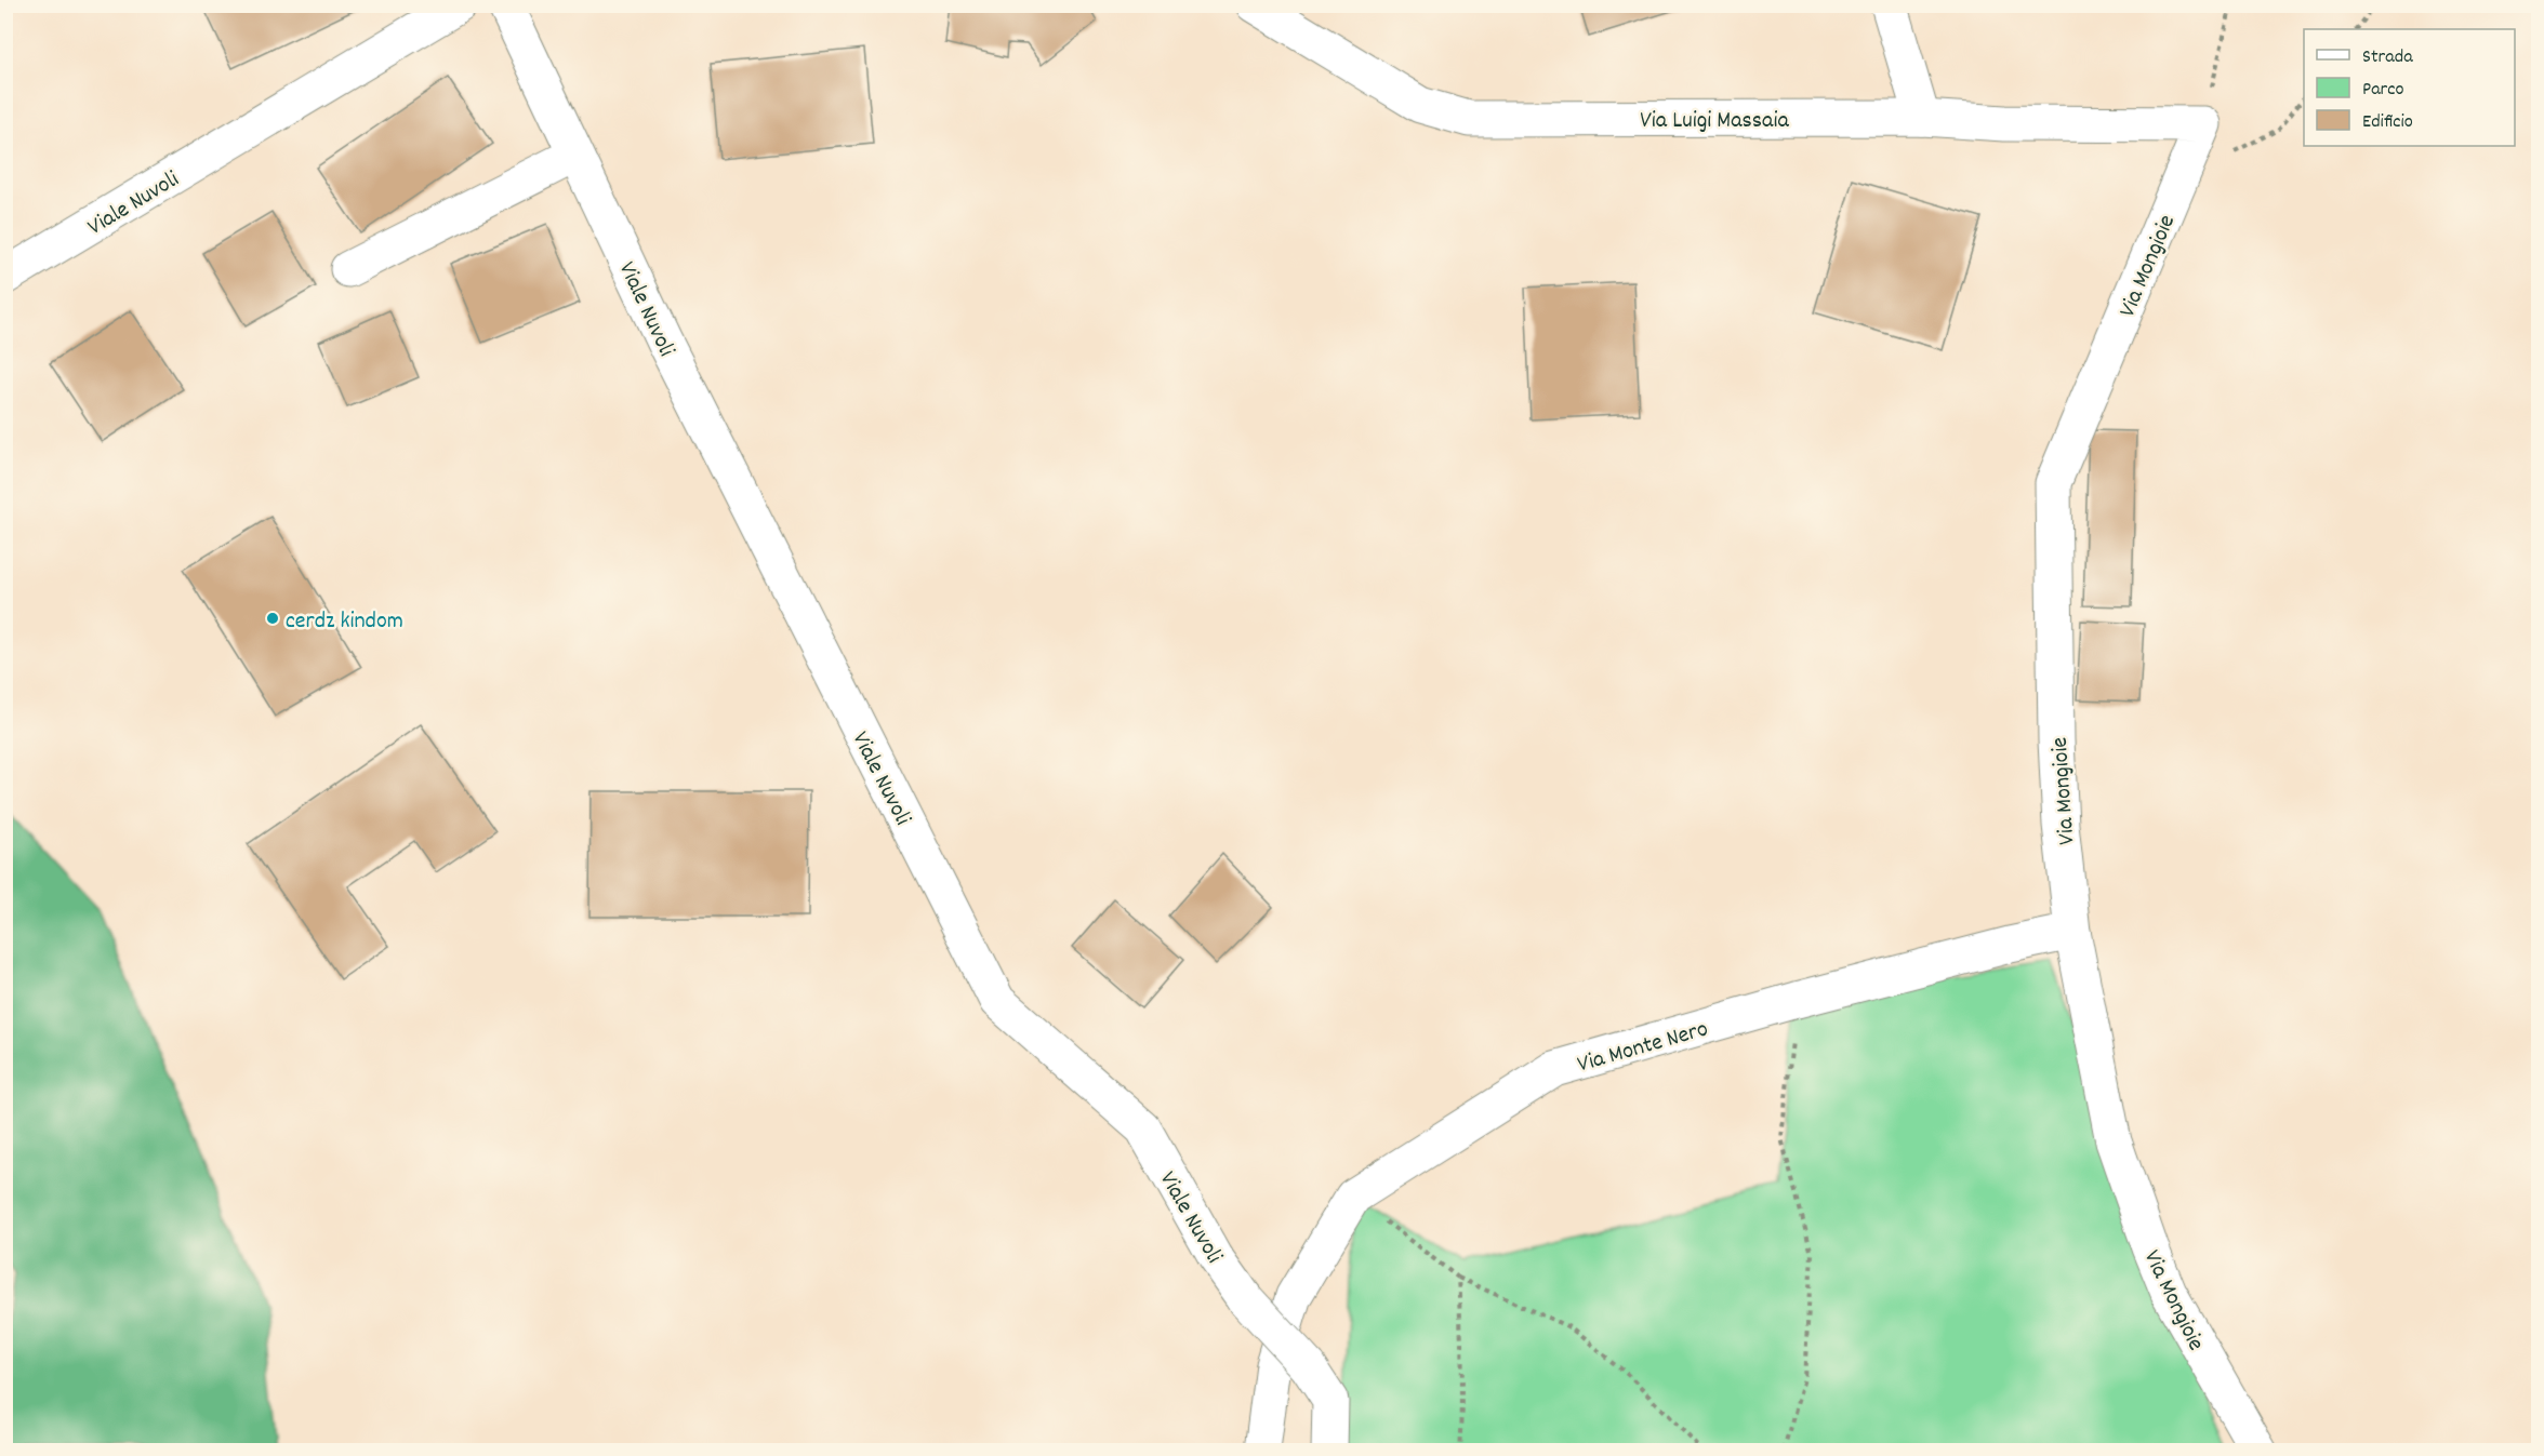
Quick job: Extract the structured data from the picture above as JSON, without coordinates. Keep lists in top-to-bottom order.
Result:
{
  "streets": {
    "street": [
      "Via Luigi Massaia",
      "Viale Nuvoli",
      "Via Mongioie",
      "Via Monte Nero"
    ]
  },
  "crossings": [
    ["Via Luigi Massaia", "Via Mongioie"],
    ["Via Mongioie", "Via Monte Nero"]
  ],
  "places": ["cerdz kindom"],
  "legend": ["Strada", "Parco", "Edificio"]
}
